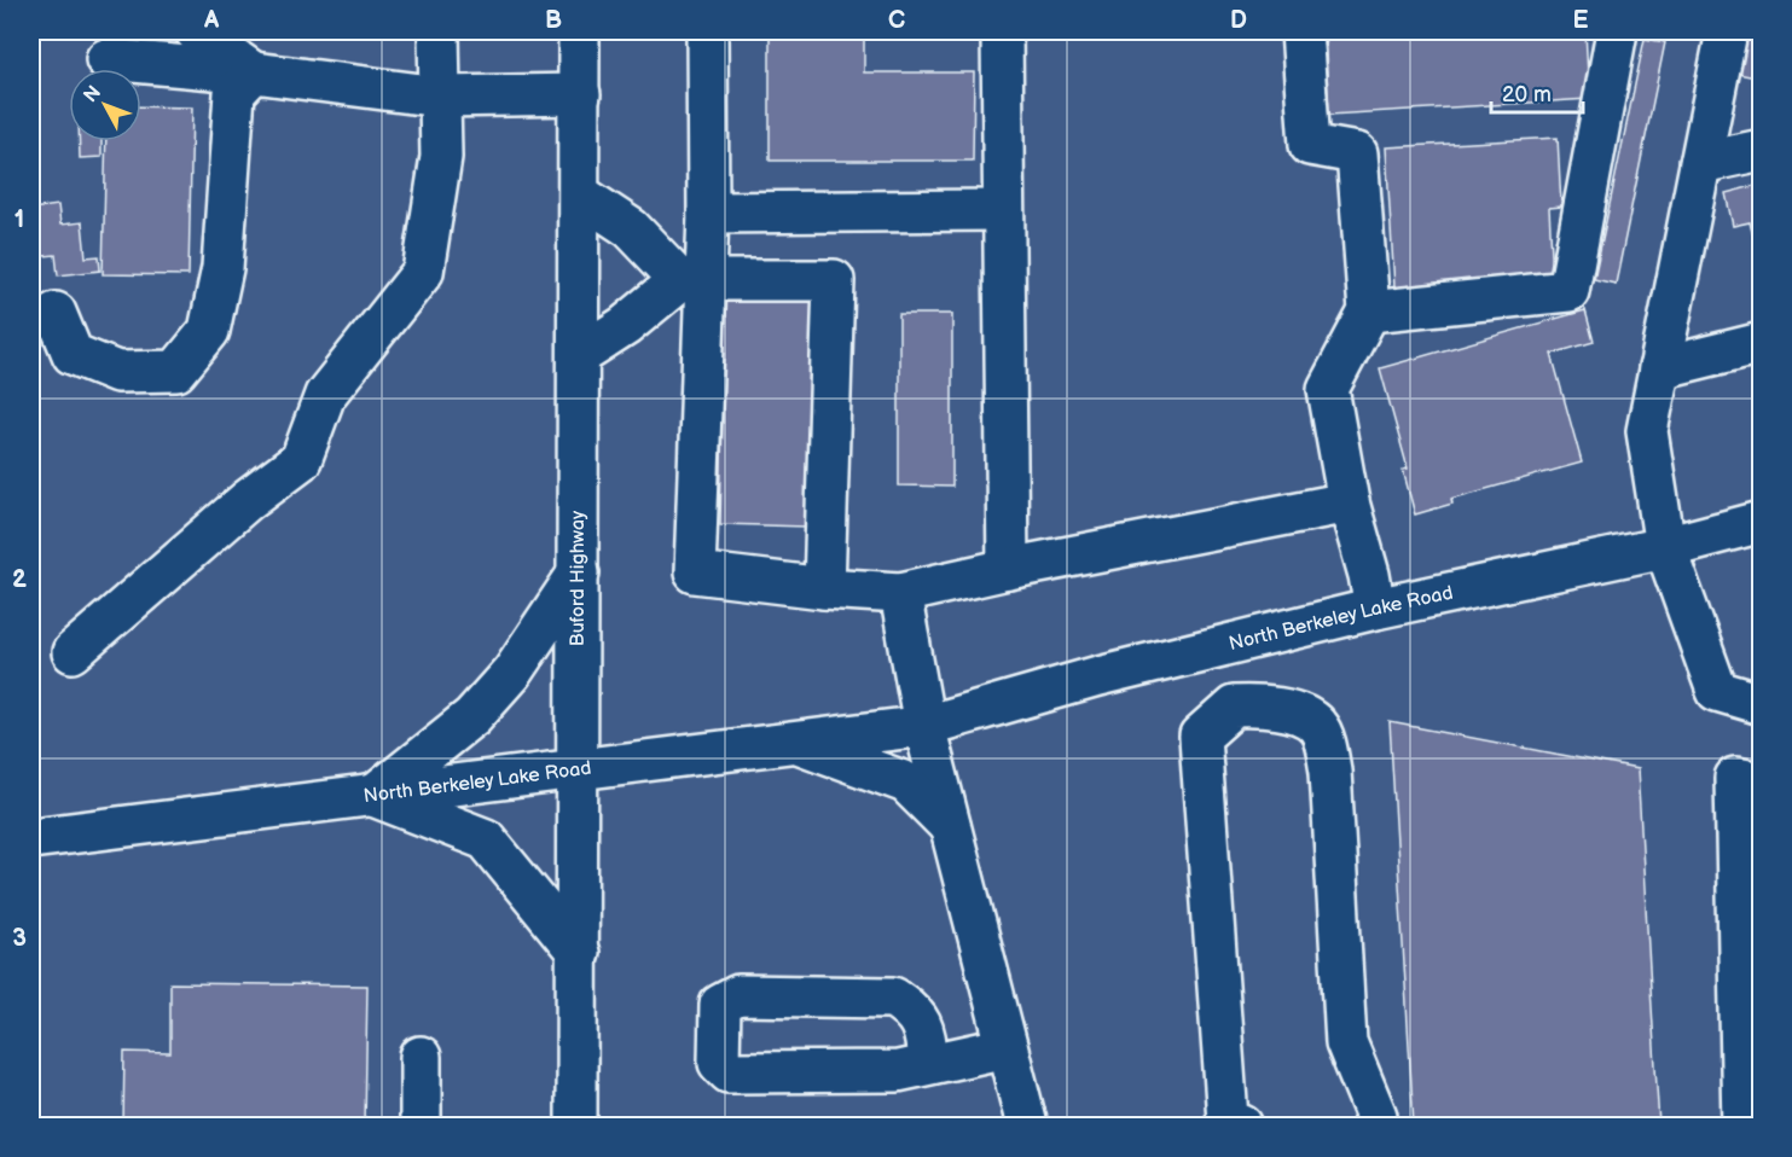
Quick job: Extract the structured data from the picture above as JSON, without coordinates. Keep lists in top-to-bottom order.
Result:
{
  "streets": {
    "street": ["Buford Highway", "North Berkeley Lake Road"]
  },
  "crossings": [
    ["Buford Highway", "North Berkeley Lake Road"]
  ],
  "scale_bar": "20 m",
  "north": "top left",
  "grid": {
    "columns": [
      "A",
      "B",
      "C",
      "D",
      "E"
    ],
    "rows": ["1", "2", "3"]
  }
}
